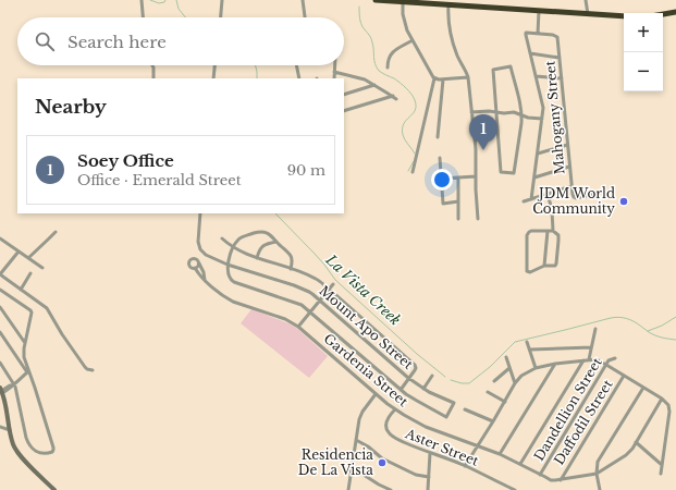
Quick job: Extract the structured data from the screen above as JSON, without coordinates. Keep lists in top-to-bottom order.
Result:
{
  "streets": {
    "street": [
      "Mahogany Street",
      "Mount Apo Street",
      "Gardenia Street",
      "Dandellion Street",
      "Daffodil Street",
      "Aster Street"
    ]
  },
  "crossings": [
    ["Gardenia Street", "Dandellion Street"],
    ["Gardenia Street", "Daffodil Street"],
    ["Gardenia Street", "Aster Street"]
  ],
  "water": ["La Vista Creek"],
  "places": ["JDM World Community", "Residencia De La Vista"],
  "page": {
    "map_buttons": ["+", "−"],
    "search": "Search here",
    "heading": "Nearby",
    "pins": "1",
    "list": [
      {
        "mark": "1",
        "name": "Soey Office",
        "note": "Office · Emerald Street",
        "value": "90 m"
      }
    ]
  }
}
